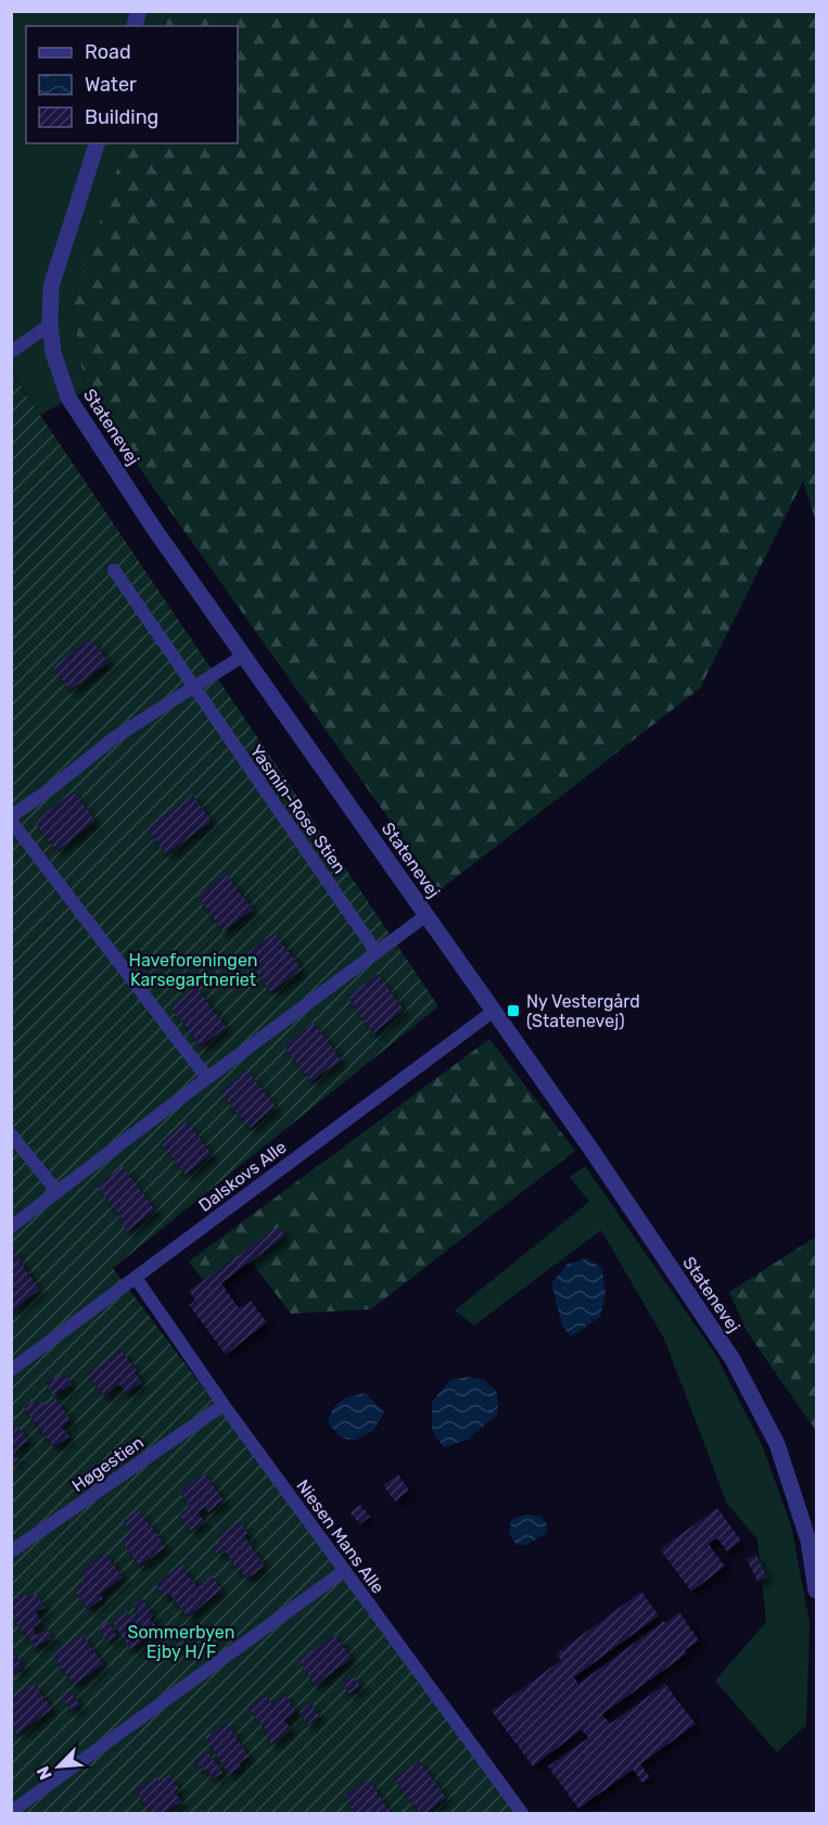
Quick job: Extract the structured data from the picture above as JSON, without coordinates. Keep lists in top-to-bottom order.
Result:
{
  "streets": {
    "street": ["Statenevej"],
    "lane": [
      "Yasmin-Rose Stien",
      "Dalskovs Alle",
      "Høgestien",
      "Niesen Mans Alle"
    ]
  },
  "crossings": [
    ["Statenevej", "Dalskovs Alle"],
    ["Dalskovs Alle", "Niesen Mans Alle"],
    ["Høgestien", "Niesen Mans Alle"]
  ],
  "parks": ["Haveforeningen Karsegartneriet", "Sommerbyen Ejby H/F"],
  "places": {
    "transit": ["Ny Vestergård (Statenevej)"]
  },
  "legend": ["Road", "Water", "Building"],
  "north": "bottom left"
}
